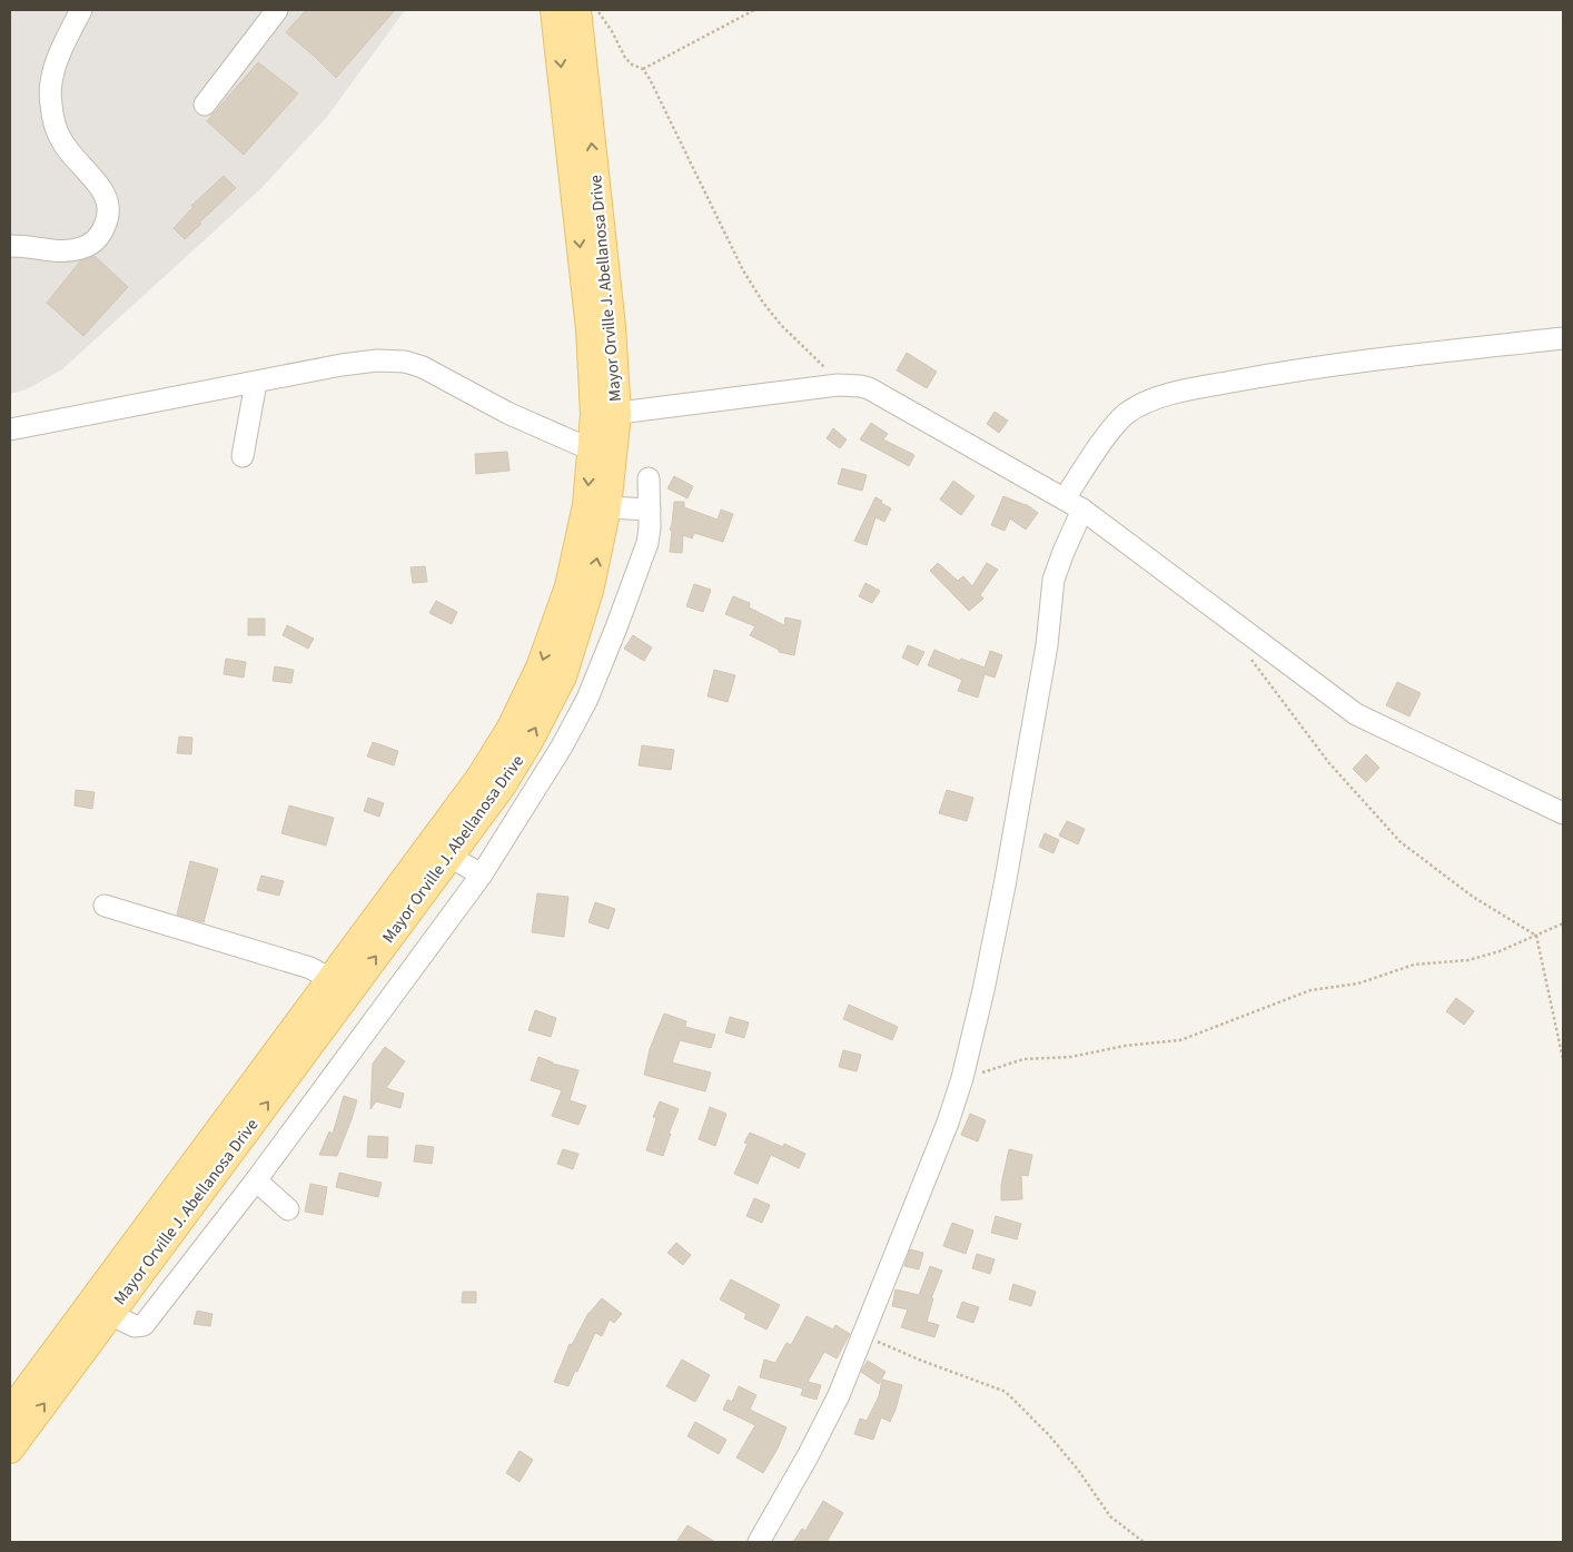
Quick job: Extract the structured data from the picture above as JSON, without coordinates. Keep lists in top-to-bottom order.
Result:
{
  "streets": {
    "main road": ["Mayor Orville J. Abellanosa Drive"]
  }
}
